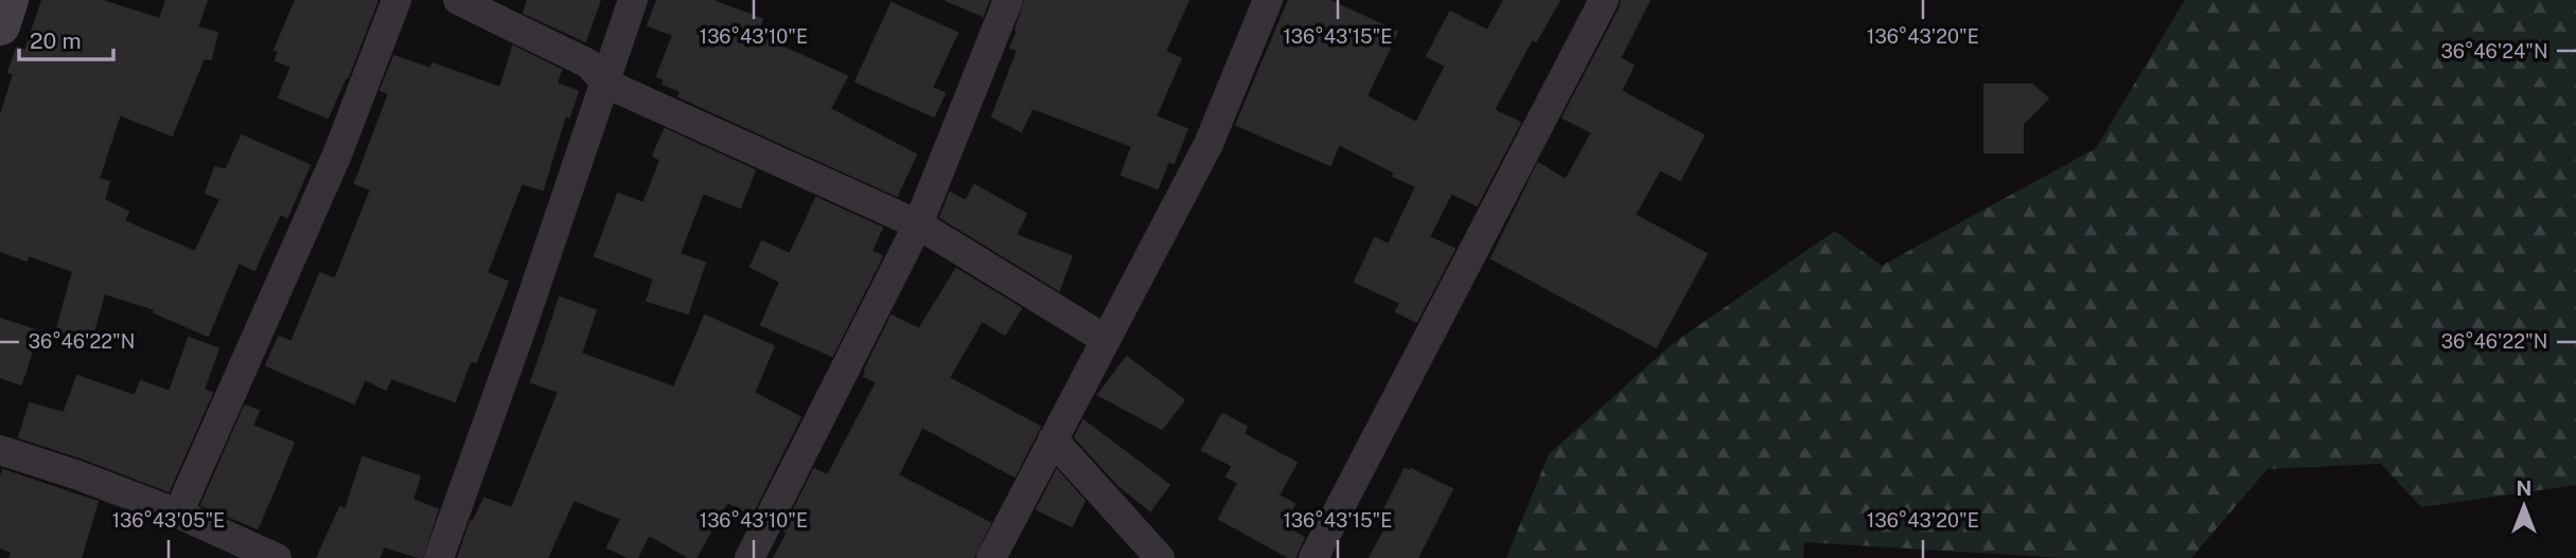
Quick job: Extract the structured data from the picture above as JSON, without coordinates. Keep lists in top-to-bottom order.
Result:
{
  "scale_bar": "20 m",
  "north": "top",
  "coordinates": [
    "136°43'10\"E",
    "136°43'15\"E",
    "136°43'20\"E",
    "36°46'24\"N",
    "36°46'22\"N",
    "136°43'05\"E"
  ]
}
